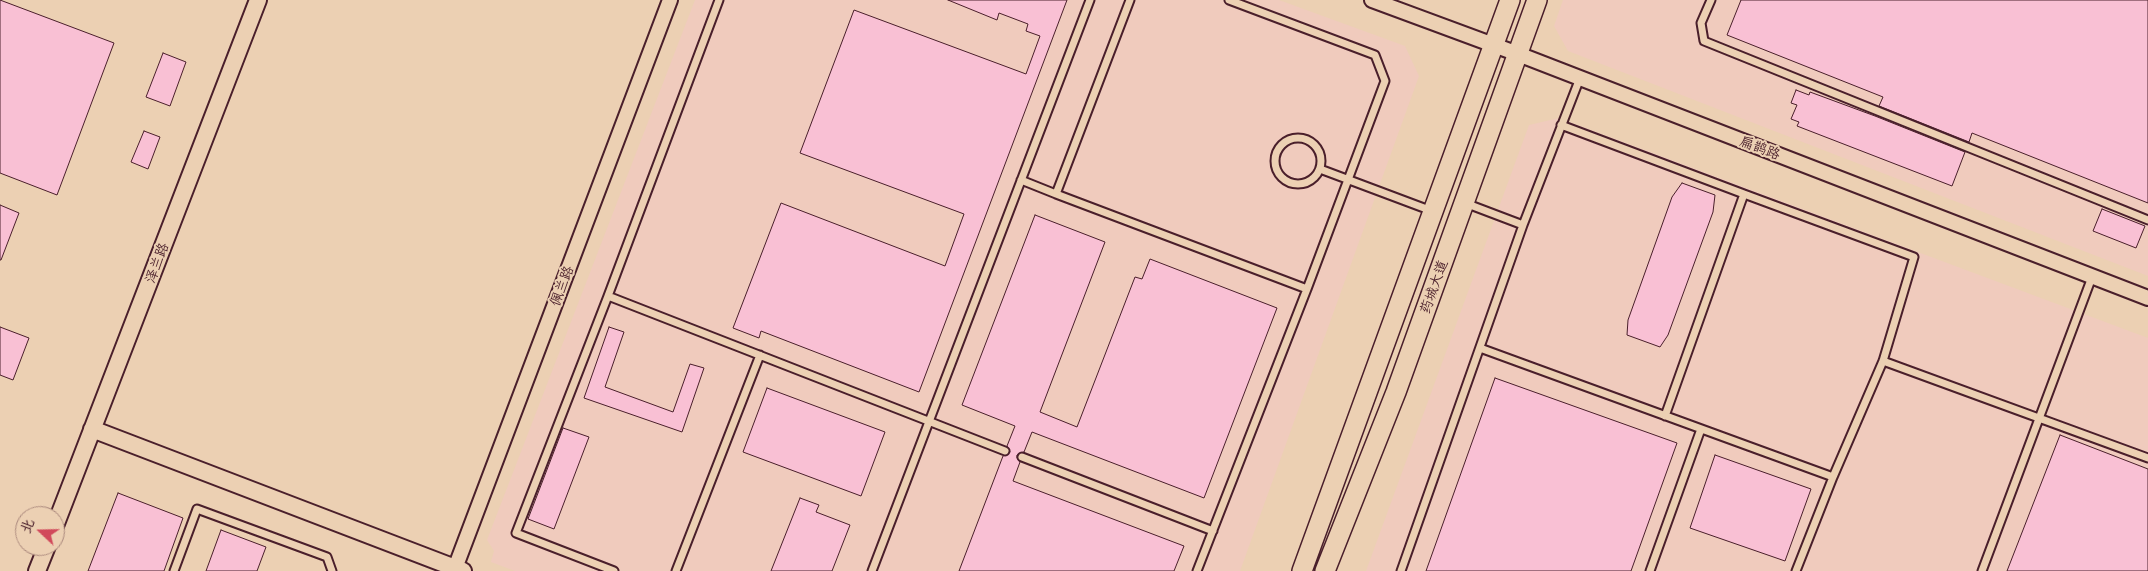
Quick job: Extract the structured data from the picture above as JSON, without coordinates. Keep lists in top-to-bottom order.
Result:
{
  "streets": {
    "main road": ["药城大道"],
    "street": ["扁鹊路", "泽兰路", "佩兰路"]
  },
  "crossings": [
    ["扁鹊路", "药城大道"]
  ],
  "north": "left"
}
